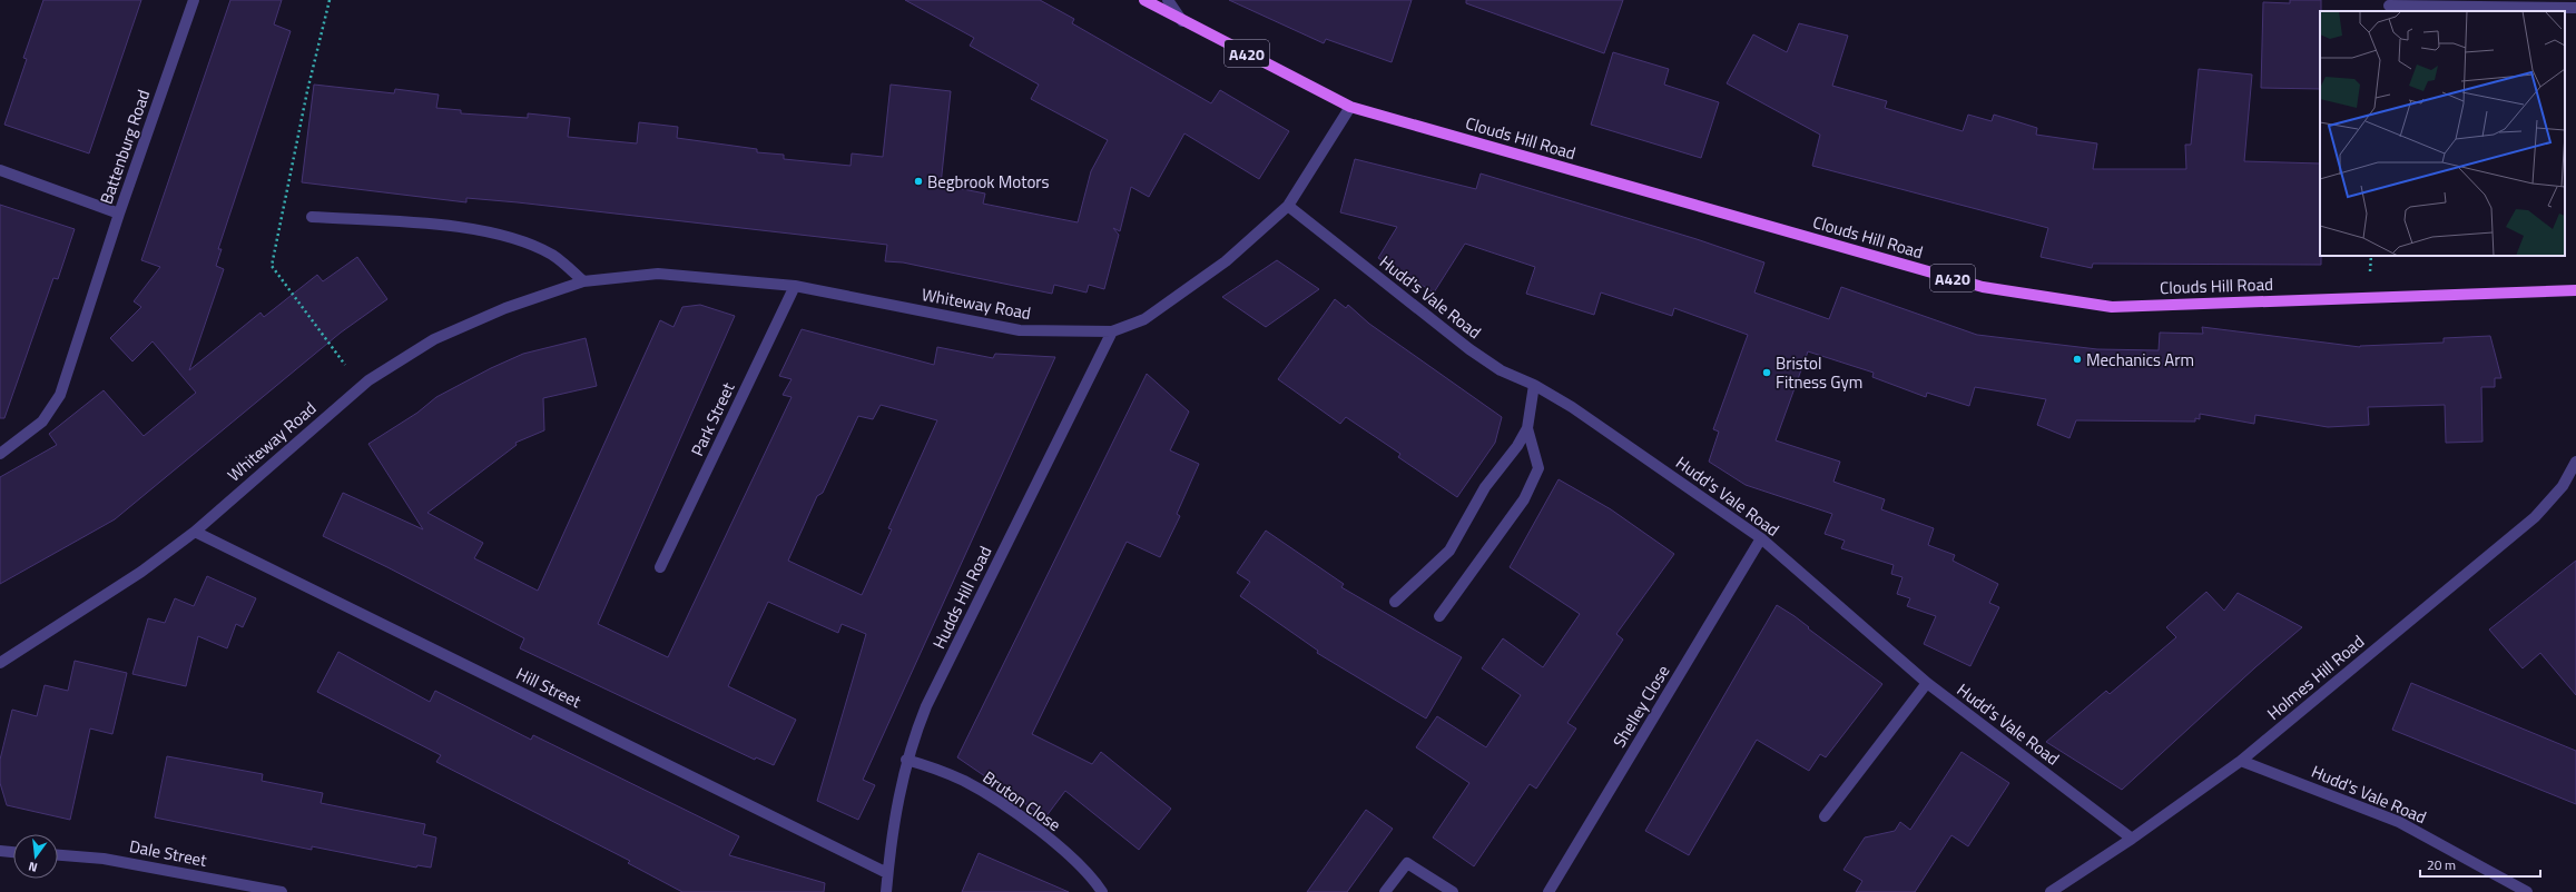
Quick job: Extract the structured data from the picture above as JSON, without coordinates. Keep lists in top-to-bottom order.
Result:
{
  "streets": {
    "main road": ["A420", "Clouds Hill Road"],
    "street": [
      "Battenburg Road",
      "Hudd's Vale Road",
      "Whiteway Road",
      "Park Street",
      "Hudds Hill Road",
      "Holmes Hill Road",
      "Hill Street",
      "Shelley Close",
      "Bruton Close",
      "Dale Street"
    ]
  },
  "crossings": [
    ["A420", "Clouds Hill Road"],
    ["A420", "Whiteway Road"],
    ["Clouds Hill Road", "Whiteway Road"],
    ["Hudd's Vale Road", "Whiteway Road"],
    ["Hudd's Vale Road", "Holmes Hill Road"],
    ["Hudd's Vale Road", "Shelley Close"],
    ["Whiteway Road", "Park Street"],
    ["Whiteway Road", "Hudds Hill Road"],
    ["Whiteway Road", "Hill Street"],
    ["Hudds Hill Road", "Hill Street"],
    ["Hudds Hill Road", "Bruton Close"]
  ],
  "places": ["Begbrook Motors", "Mechanics Arm", "Bristol Fitness Gym"],
  "scale_bar": "20 m",
  "north": "bottom"
}
